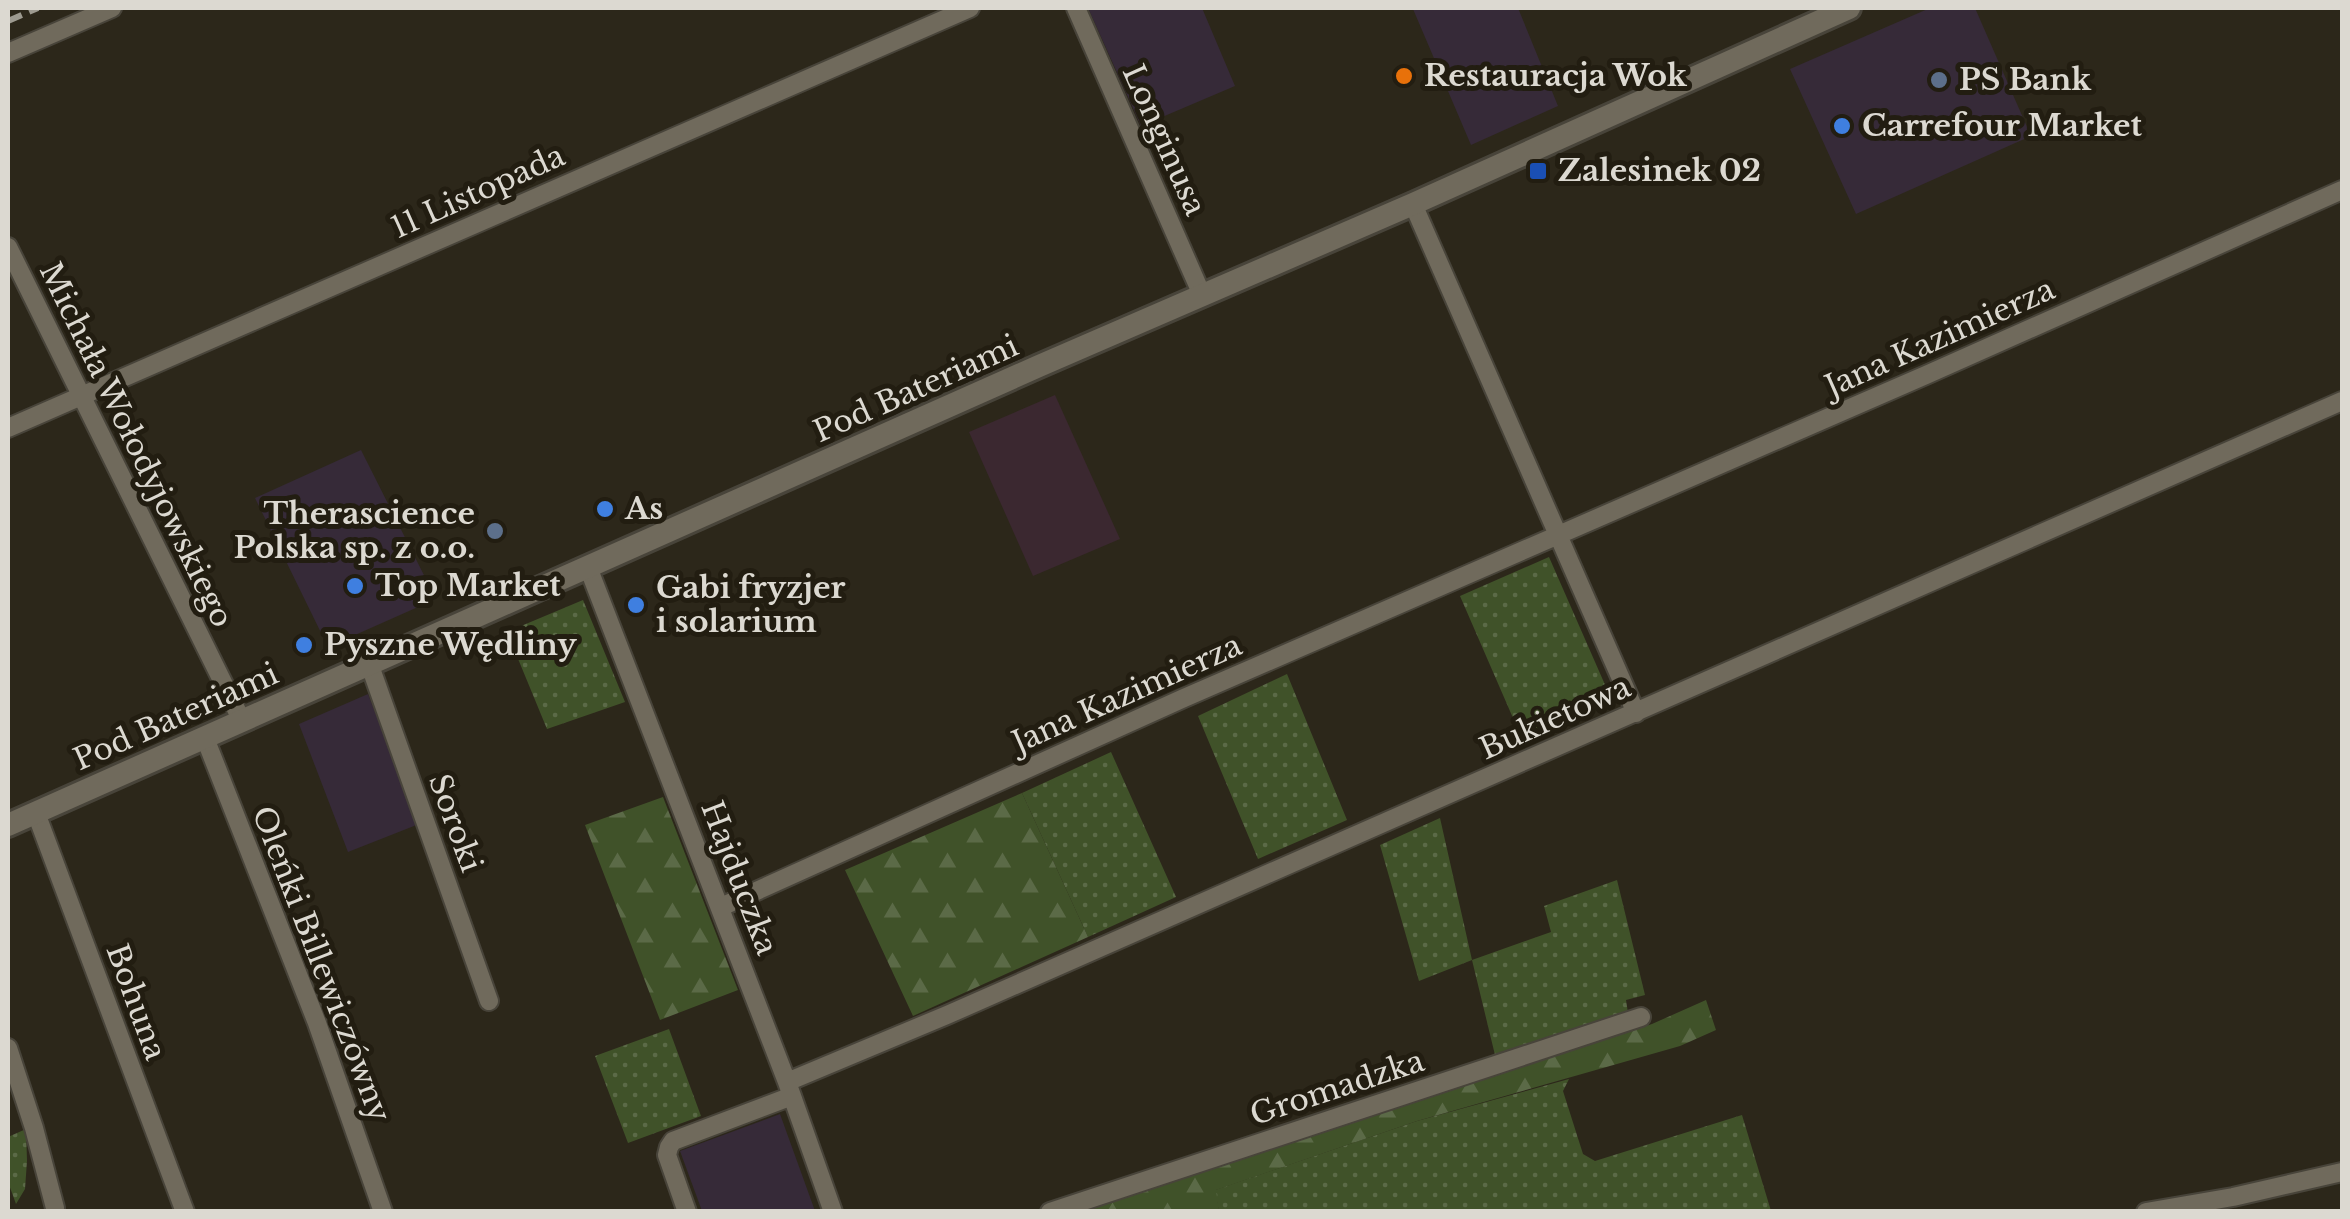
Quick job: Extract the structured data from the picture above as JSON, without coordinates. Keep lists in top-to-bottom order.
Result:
{
  "streets": {
    "street": [
      "Longinusa",
      "11 Listopada",
      "Jana Kazimierza",
      "Pod Bateriami",
      "Michała Wołodyjowskiego",
      "Bukietowa",
      "Soroki",
      "Hajduczka",
      "Oleńki Billewiczówny",
      "Bohuna",
      "Gromadzka"
    ]
  },
  "crossings": [
    ["Longinusa", "Pod Bateriami"],
    ["11 Listopada", "Michała Wołodyjowskiego"],
    ["Jana Kazimierza", "Hajduczka"],
    ["Pod Bateriami", "Michała Wołodyjowskiego"],
    ["Pod Bateriami", "Soroki"],
    ["Pod Bateriami", "Hajduczka"],
    ["Pod Bateriami", "Oleńki Billewiczówny"],
    ["Pod Bateriami", "Bohuna"],
    ["Bukietowa", "Hajduczka"]
  ],
  "places": {
    "other": [
      "Restauracja Wok",
      "PS Bank",
      "Carrefour Market",
      "As",
      "Therascience Polska sp. z o.o.",
      "Top Market",
      "Gabi fryzjer i solarium",
      "Pyszne Wędliny"
    ],
    "transit": ["Zalesinek 02"]
  }
}
